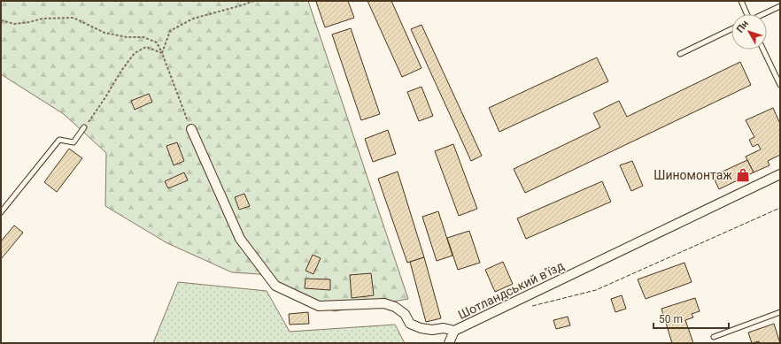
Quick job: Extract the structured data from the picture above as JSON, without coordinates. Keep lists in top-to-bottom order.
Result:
{
  "streets": {
    "street": ["Шотландський в'їзд"]
  },
  "places": {
    "shop": ["Шиномонтаж"]
  },
  "scale_bar": "50 m",
  "north": "top left"
}
